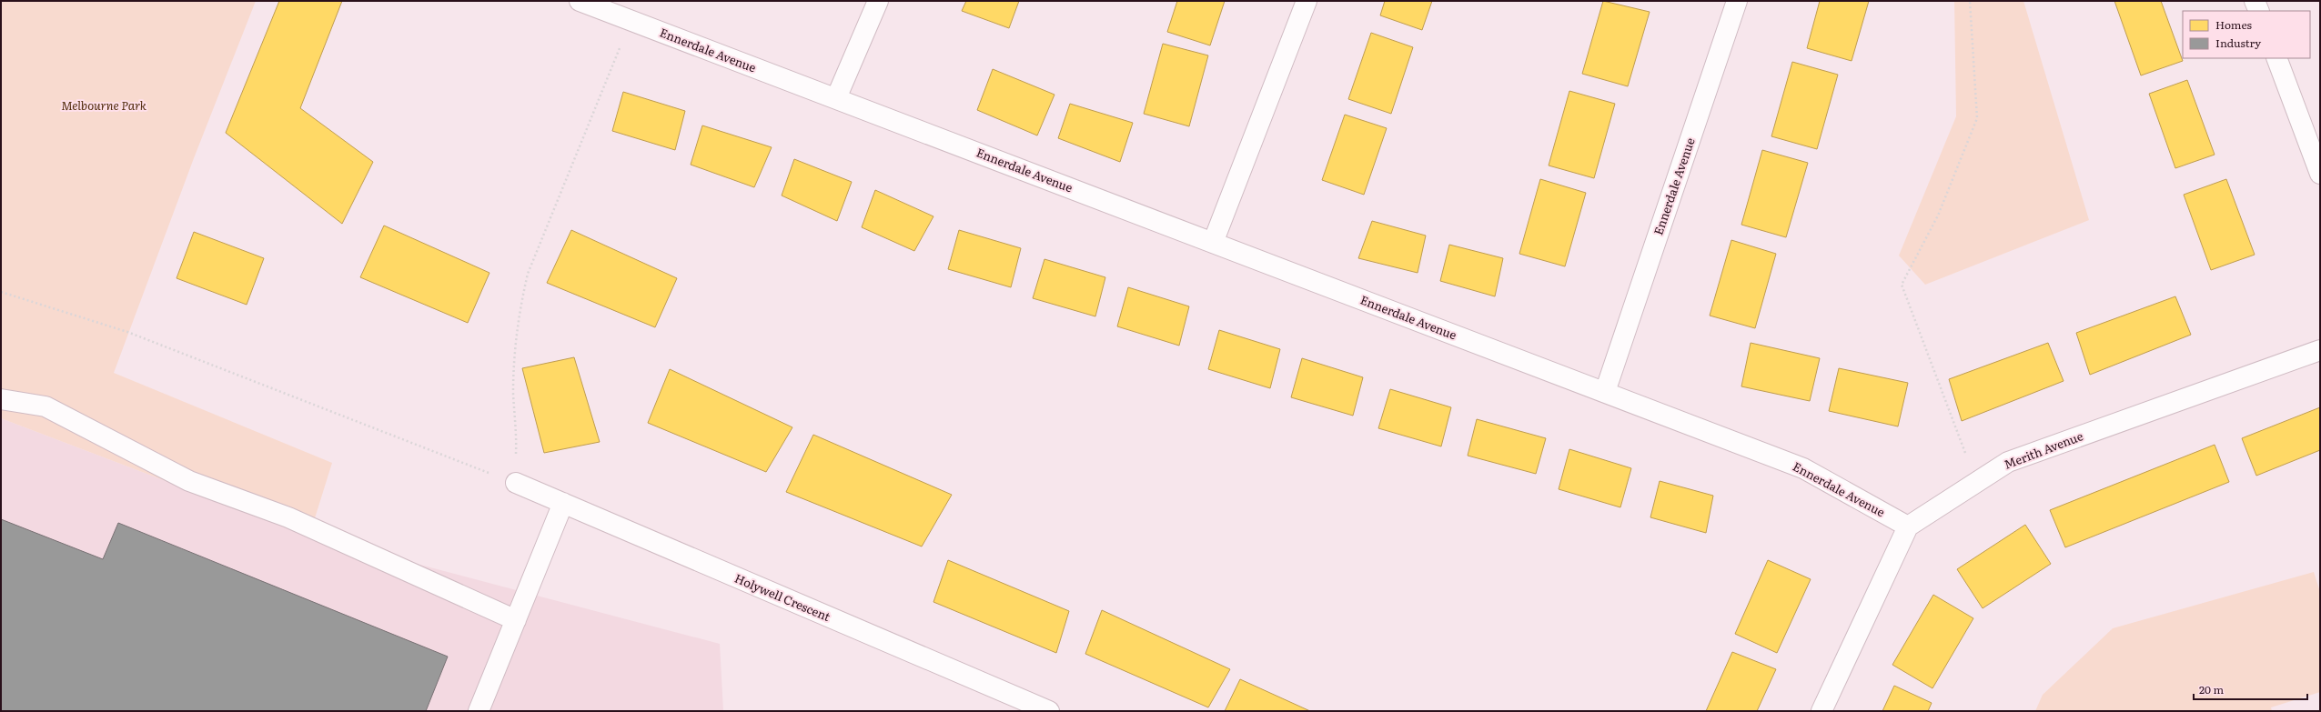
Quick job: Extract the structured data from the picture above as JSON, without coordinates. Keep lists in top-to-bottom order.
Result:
{
  "streets": {
    "street": ["Ennerdale Avenue", "Merith Avenue", "Holywell Crescent"]
  },
  "crossings": [
    ["Ennerdale Avenue", "Merith Avenue"]
  ],
  "parks": ["Melbourne Park"],
  "legend": ["Homes", "Industry"],
  "scale_bar": "20 m"
}
